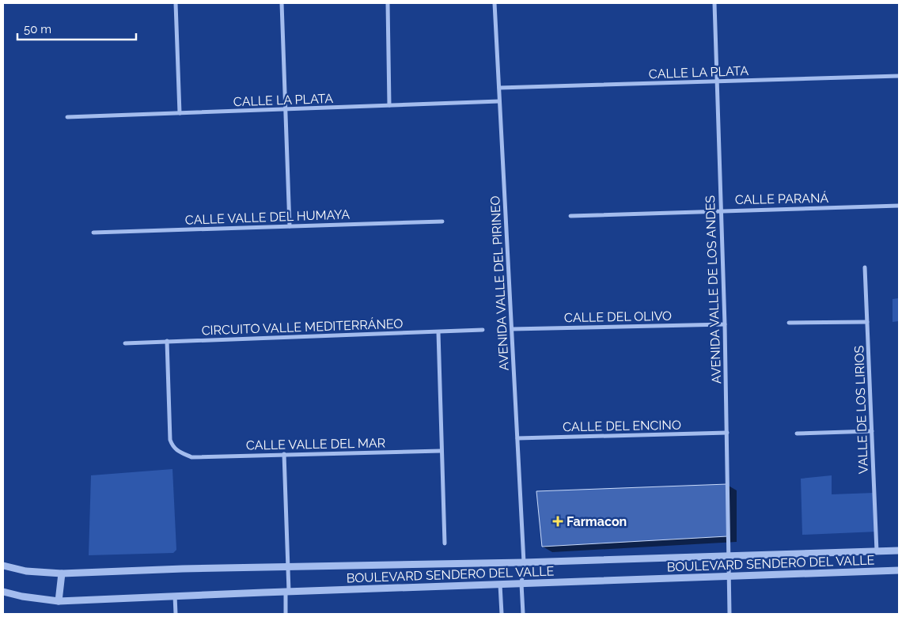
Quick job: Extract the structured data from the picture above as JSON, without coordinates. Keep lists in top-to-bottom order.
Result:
{
  "streets": {
    "street": [
      "CALLE LA PLATA",
      "CALLE PARANÁ",
      "CALLE VALLE DEL HUMAYA",
      "AVENIDA VALLE DEL PIRINEO",
      "AVENIDA VALLE DE LOS ANDES",
      "CALLE DEL OLIVO",
      "CIRCUITO VALLE MEDITERRÁNEO",
      "VALLE DE LOS LIRIOS",
      "CALLE DEL ENCINO",
      "CALLE VALLE DEL MAR",
      "BOULEVARD SENDERO DEL VALLE"
    ]
  },
  "crossings": [
    ["CALLE LA PLATA", "AVENIDA VALLE DEL PIRINEO"],
    ["CALLE LA PLATA", "AVENIDA VALLE DE LOS ANDES"],
    ["CALLE PARANÁ", "AVENIDA VALLE DE LOS ANDES"],
    ["AVENIDA VALLE DEL PIRINEO", "CALLE DEL OLIVO"],
    ["AVENIDA VALLE DEL PIRINEO", "CALLE DEL ENCINO"],
    ["AVENIDA VALLE DEL PIRINEO", "BOULEVARD SENDERO DEL VALLE"],
    ["AVENIDA VALLE DE LOS ANDES", "CALLE DEL OLIVO"],
    ["AVENIDA VALLE DE LOS ANDES", "CALLE DEL ENCINO"],
    ["AVENIDA VALLE DE LOS ANDES", "BOULEVARD SENDERO DEL VALLE"],
    ["CIRCUITO VALLE MEDITERRÁNEO", "CALLE VALLE DEL MAR"],
    ["VALLE DE LOS LIRIOS", "BOULEVARD SENDERO DEL VALLE"]
  ],
  "places": {
    "health": ["Farmacon"]
  },
  "scale_bar": "50 m"
}
